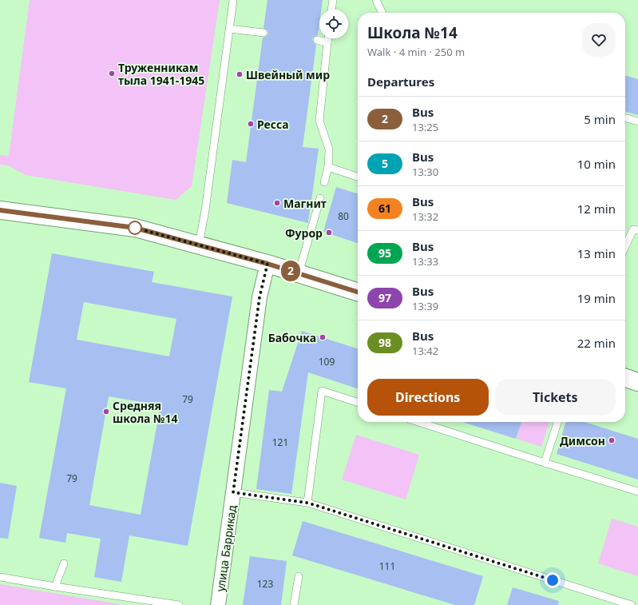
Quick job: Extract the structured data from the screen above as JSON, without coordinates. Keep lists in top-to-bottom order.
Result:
{
  "streets": {
    "street": ["улица Баррикад"]
  },
  "places": [
    "Труженникам тыла 1941-1945",
    "Швейный мир",
    "Ресса",
    "Магнит",
    "Фурор",
    "Бабочка",
    "Средняя школа №14",
    "Димсон"
  ],
  "lines": ["bus line 2"],
  "house_numbers": [
    "80",
    "109",
    "79",
    "121",
    "79",
    "111",
    "123"
  ],
  "page": {
    "on_map": "2",
    "heading": [
      ["Школа №14", "Walk · 4 min · 250 m"],
      "Departures"
    ],
    "list": [
      {
        "mark": "2",
        "name": "Bus",
        "note": "13:25",
        "value": "5 min"
      },
      {
        "mark": "5",
        "name": "Bus",
        "note": "13:30",
        "value": "10 min"
      },
      {
        "mark": "61",
        "name": "Bus",
        "note": "13:32",
        "value": "12 min"
      },
      {
        "mark": "95",
        "name": "Bus",
        "note": "13:33",
        "value": "13 min"
      },
      {
        "mark": "97",
        "name": "Bus",
        "note": "13:39",
        "value": "19 min"
      },
      {
        "mark": "98",
        "name": "Bus",
        "note": "13:42",
        "value": "22 min"
      }
    ],
    "buttons": ["Directions", "Tickets"]
  }
}
